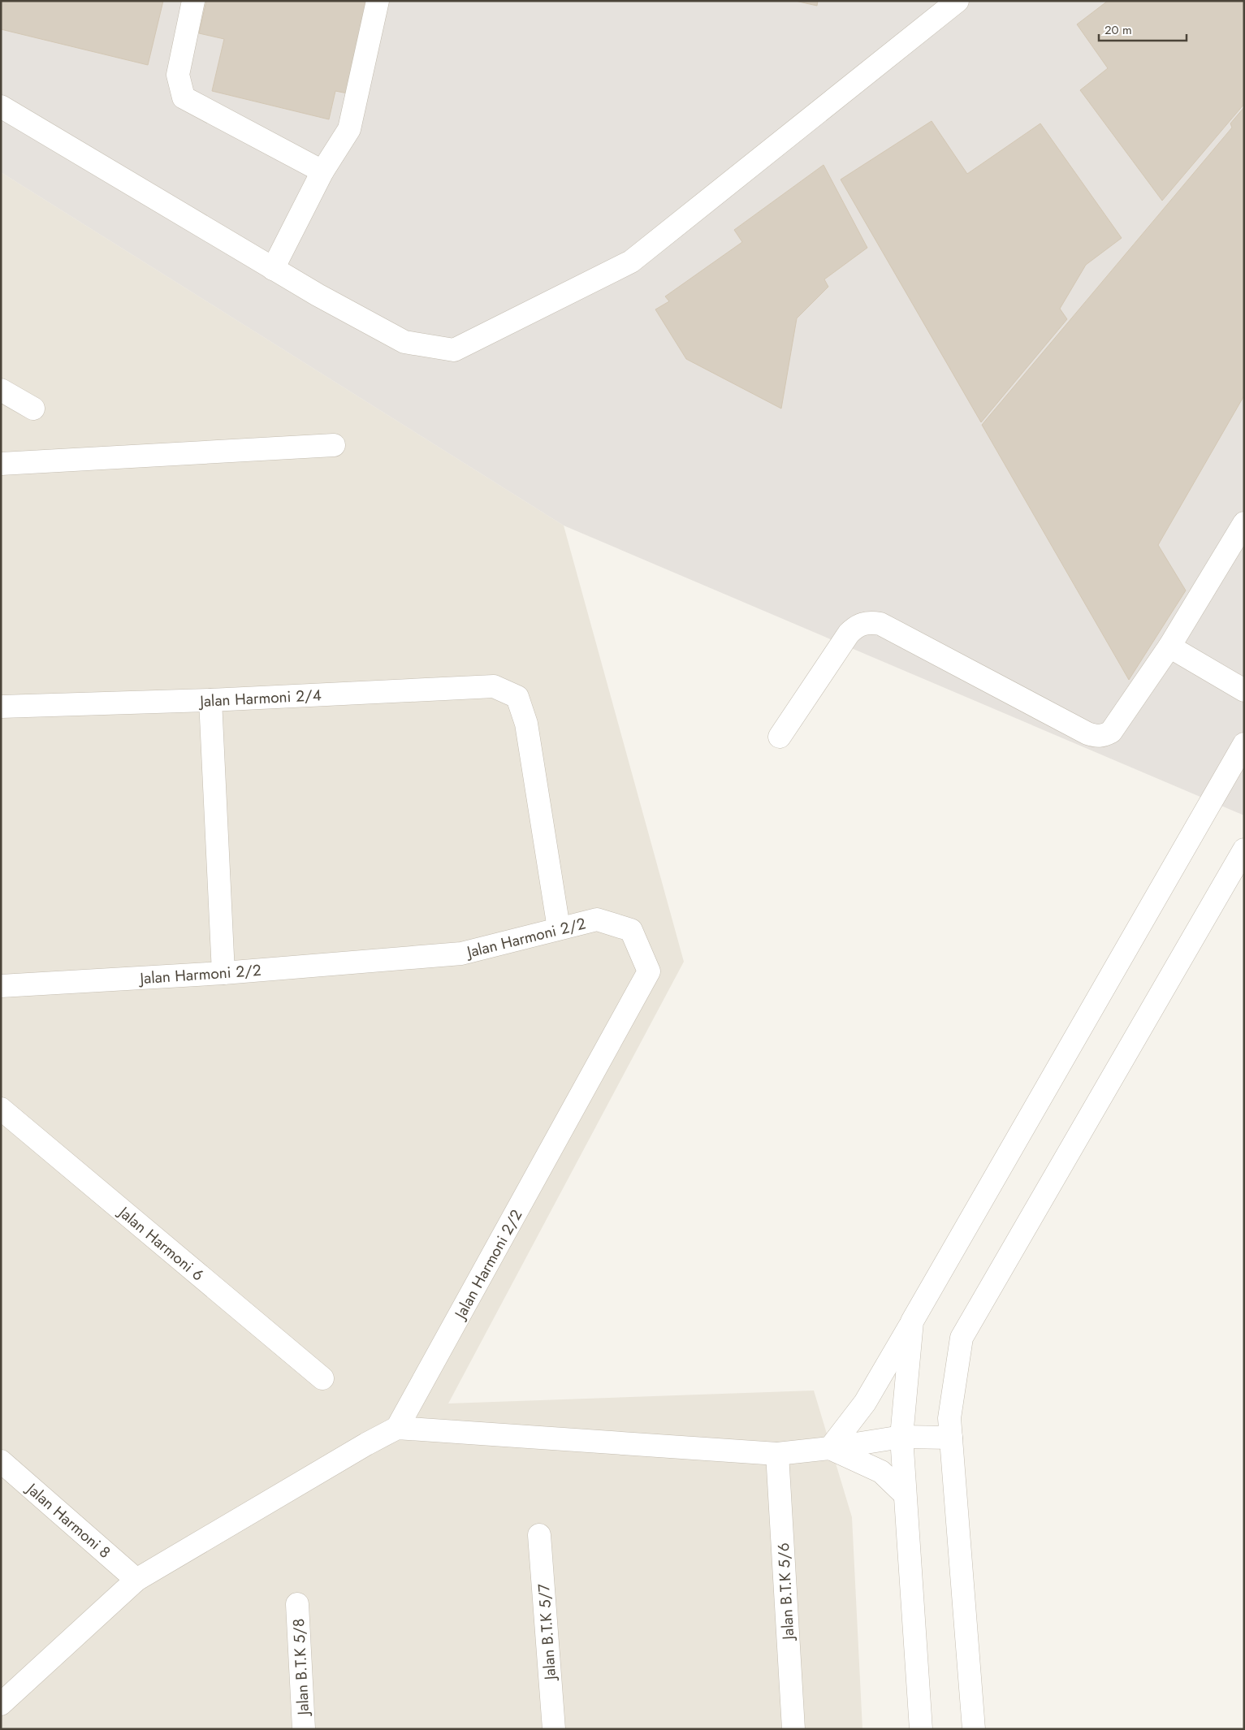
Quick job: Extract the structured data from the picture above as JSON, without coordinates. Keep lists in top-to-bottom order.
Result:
{
  "streets": {
    "street": [
      "Jalan Harmoni 2/4",
      "Jalan Harmoni 2/2",
      "Jalan Harmoni 6",
      "Jalan Harmoni 8",
      "Jalan B.T.K 5/6",
      "Jalan B.T.K 5/7",
      "Jalan B.T.K 5/8"
    ]
  },
  "crossings": [
    ["Jalan Harmoni 2/4", "Jalan Harmoni 2/2"]
  ],
  "scale_bar": "20 m"
}
